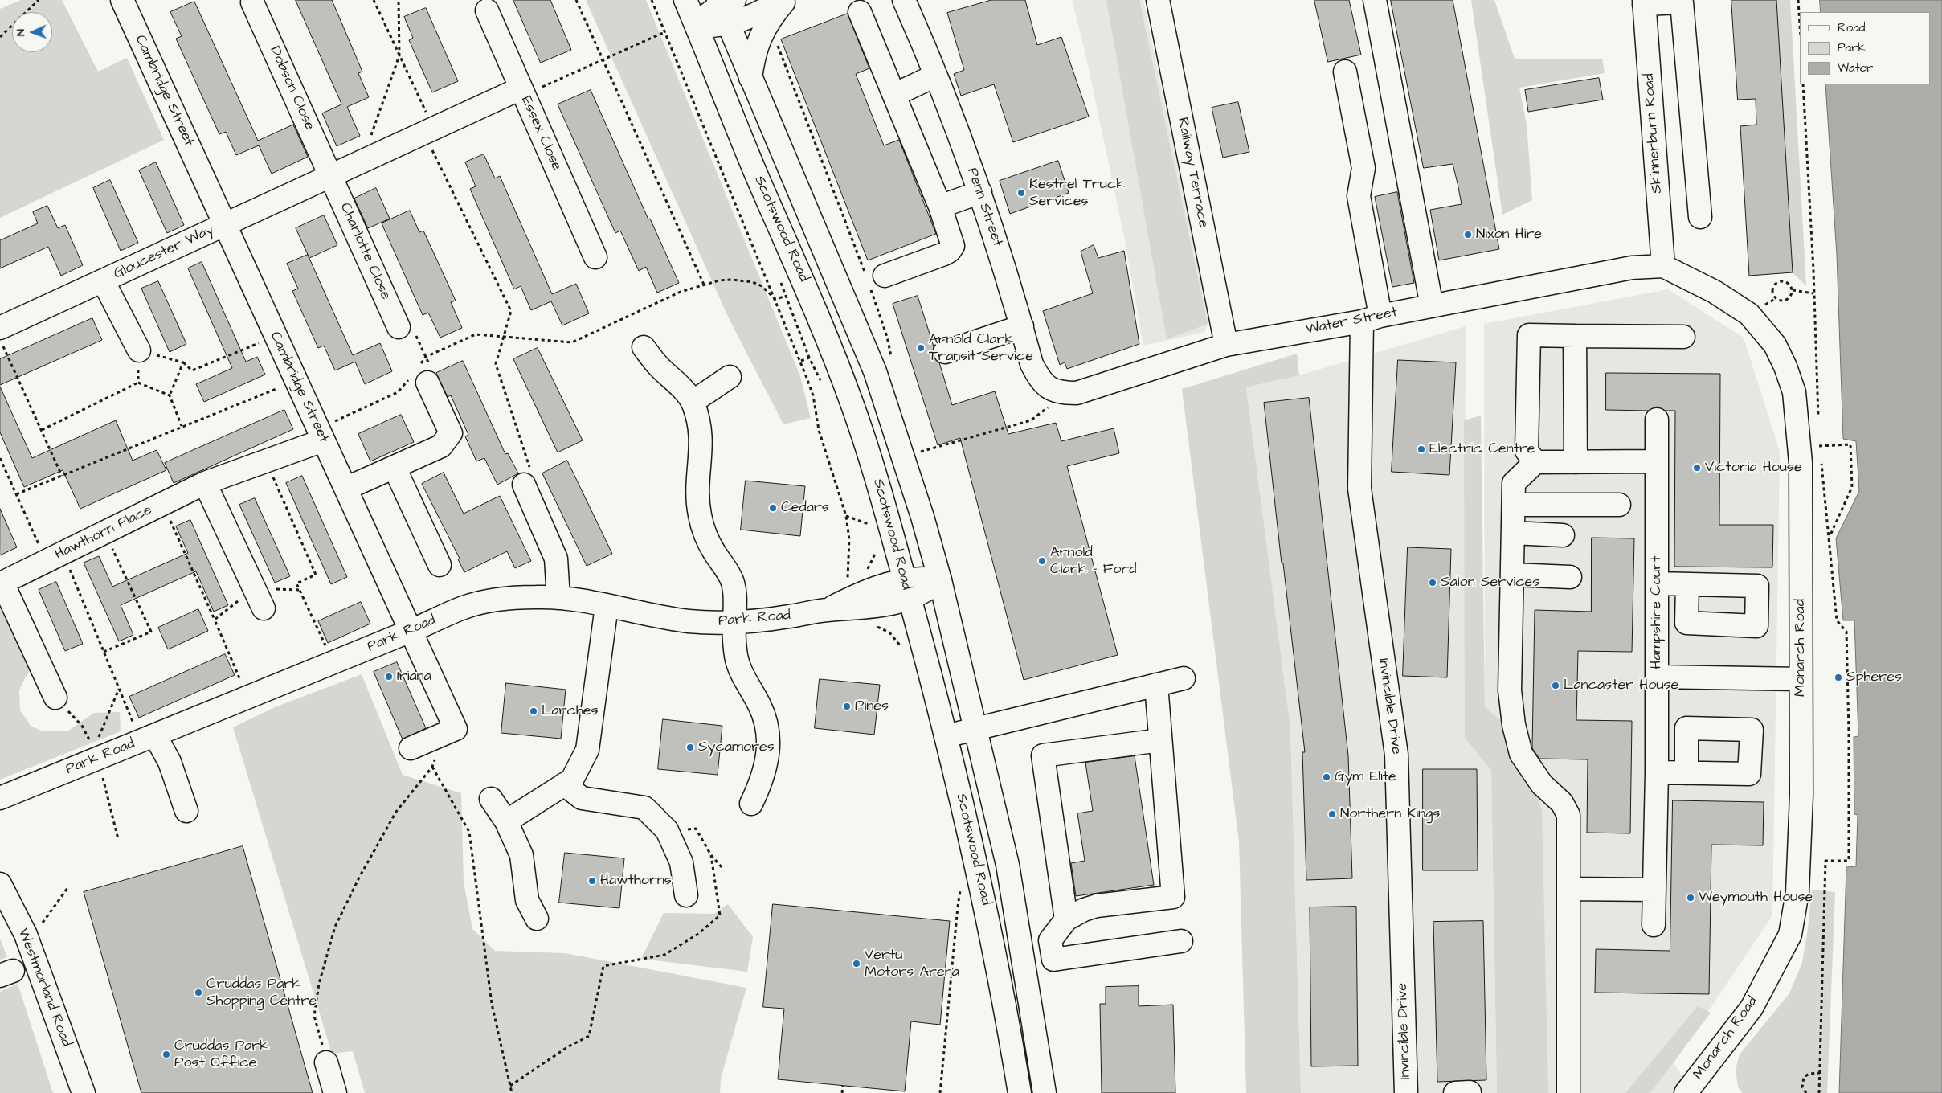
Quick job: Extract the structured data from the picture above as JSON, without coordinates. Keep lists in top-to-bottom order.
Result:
{
  "streets": {
    "street": [
      "Dobson Close",
      "Cambridge Street",
      "Essex Close",
      "Skinnerburn Road",
      "Railway Terrace",
      "Penn Street",
      "Scotswood Road",
      "Charlotte Close",
      "Gloucester Way",
      "Water Street",
      "Hawthorn Place",
      "Hampshire Court",
      "Park Road",
      "Monarch Road",
      "Invincible Drive",
      "Westmorland Road"
    ]
  },
  "crossings": [
    ["Dobson Close", "Charlotte Close"],
    ["Dobson Close", "Gloucester Way"],
    ["Cambridge Street", "Gloucester Way"],
    ["Cambridge Street", "Hawthorn Place"],
    ["Cambridge Street", "Park Road"],
    ["Essex Close", "Gloucester Way"],
    ["Skinnerburn Road", "Monarch Road"],
    ["Railway Terrace", "Water Street"],
    ["Penn Street", "Water Street"],
    ["Scotswood Road", "Park Road"],
    ["Charlotte Close", "Gloucester Way"],
    ["Water Street", "Monarch Road"],
    ["Water Street", "Invincible Drive"]
  ],
  "places": [
    "Kestrel Truck Services",
    "Nixon Hire",
    "Arnold Clark Transit Service",
    "Electric Centre",
    "Victoria House",
    "Cedars",
    "Arnold Clark - Ford",
    "Salon Services",
    "Iriana",
    "Spheres",
    "Lancaster House",
    "Pines",
    "Larches",
    "Sycamores",
    "Gym Elite",
    "Northern Kings",
    "Hawthorns",
    "Weymouth House",
    "Vertu Motors Arena",
    "Cruddas Park Shopping Centre",
    "Cruddas Park Post Office"
  ],
  "legend": ["Road", "Park", "Water"],
  "north": "left"
}
